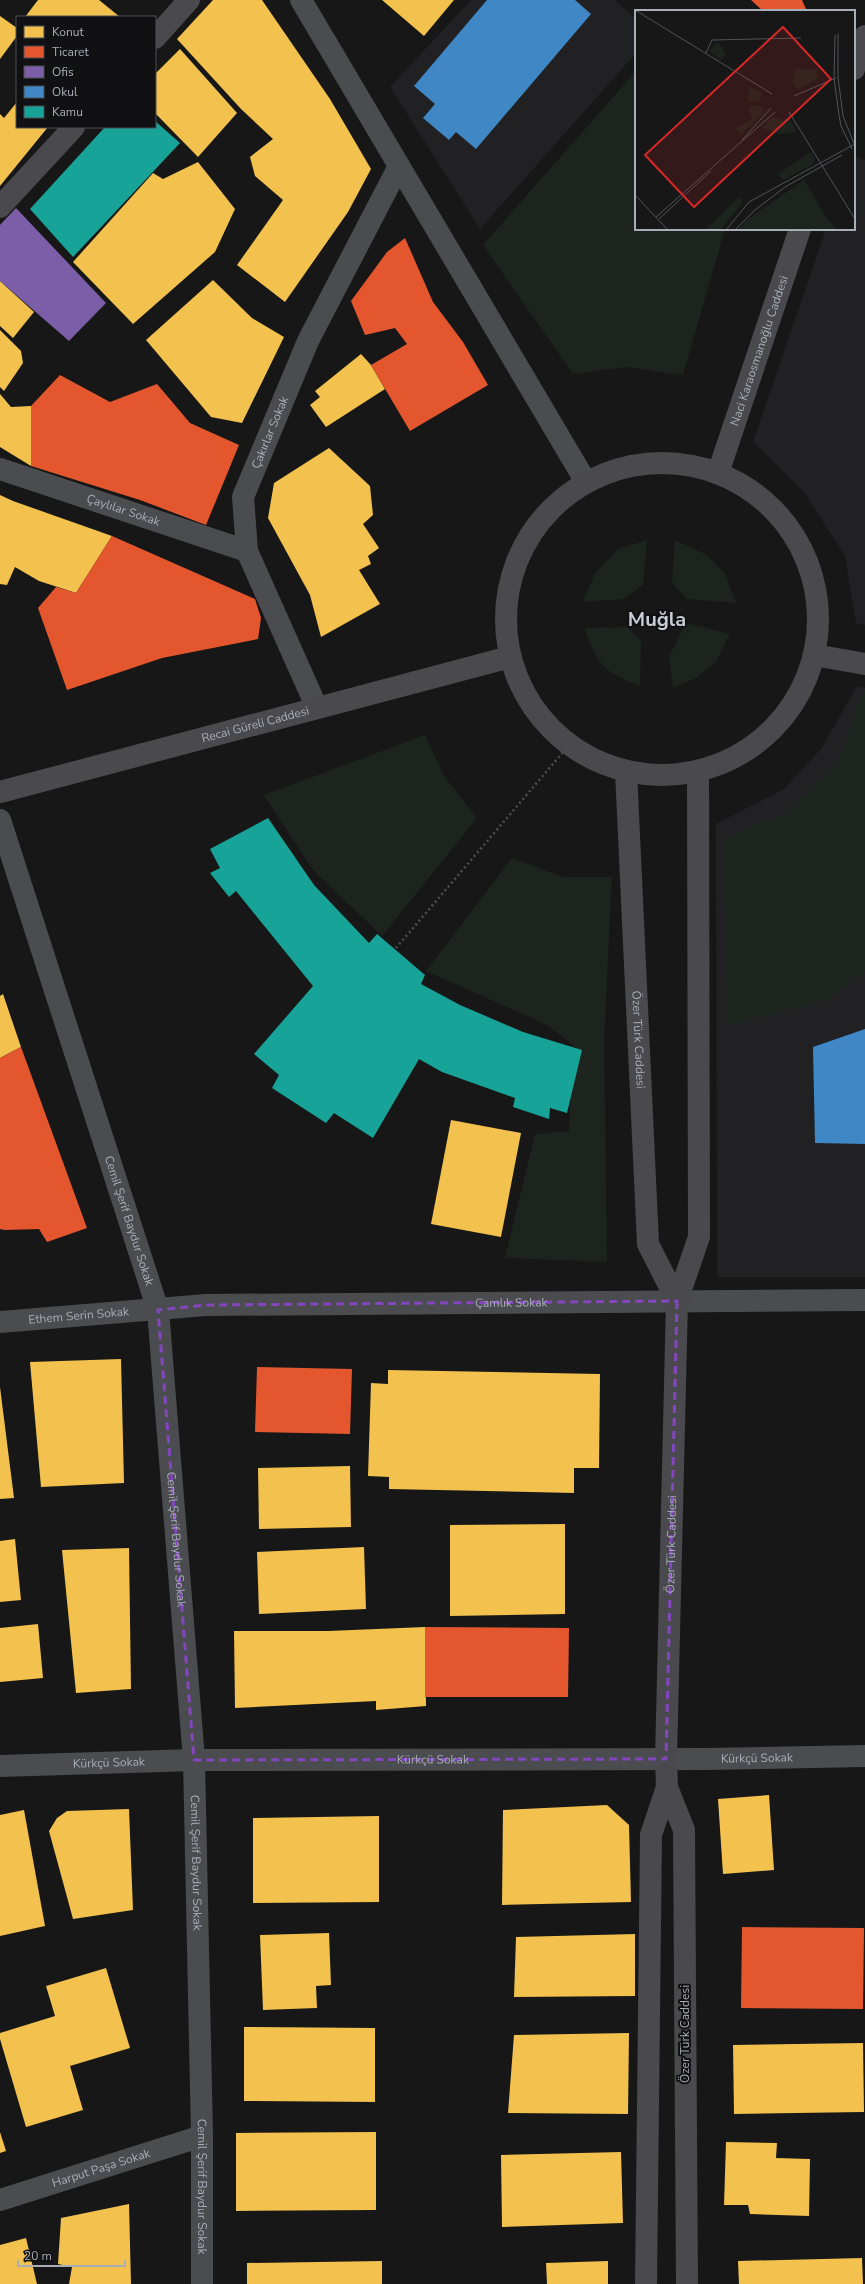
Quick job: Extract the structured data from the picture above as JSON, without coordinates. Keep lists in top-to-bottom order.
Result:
{
  "streets": {
    "street": [
      "Naci Karaosmanoğlu Caddesi",
      "Çakırlar Sokak",
      "Çaylılar Sokak",
      "Recai Güreli Caddesi",
      "Özer Türk Caddesi",
      "Cemil Şerif Baydur Sokak",
      "Çamlık Sokak",
      "Ethem Serin Sokak",
      "Kürkçü Sokak",
      "Harput Paşa Sokak"
    ]
  },
  "crossings": [
    ["Çakırlar Sokak", "Çaylılar Sokak"],
    ["Çakırlar Sokak", "Recai Güreli Caddesi"],
    ["Özer Türk Caddesi", "Çamlık Sokak"],
    ["Özer Türk Caddesi", "Kürkçü Sokak"],
    ["Cemil Şerif Baydur Sokak", "Çamlık Sokak"],
    ["Cemil Şerif Baydur Sokak", "Ethem Serin Sokak"],
    ["Cemil Şerif Baydur Sokak", "Kürkçü Sokak"],
    ["Cemil Şerif Baydur Sokak", "Harput Paşa Sokak"],
    ["Çamlık Sokak", "Ethem Serin Sokak"]
  ],
  "districts": ["Muğla"],
  "legend": [
    "Konut",
    "Ticaret",
    "Ofis",
    "Okul",
    "Kamu"
  ],
  "scale_bar": "20 m"
}
